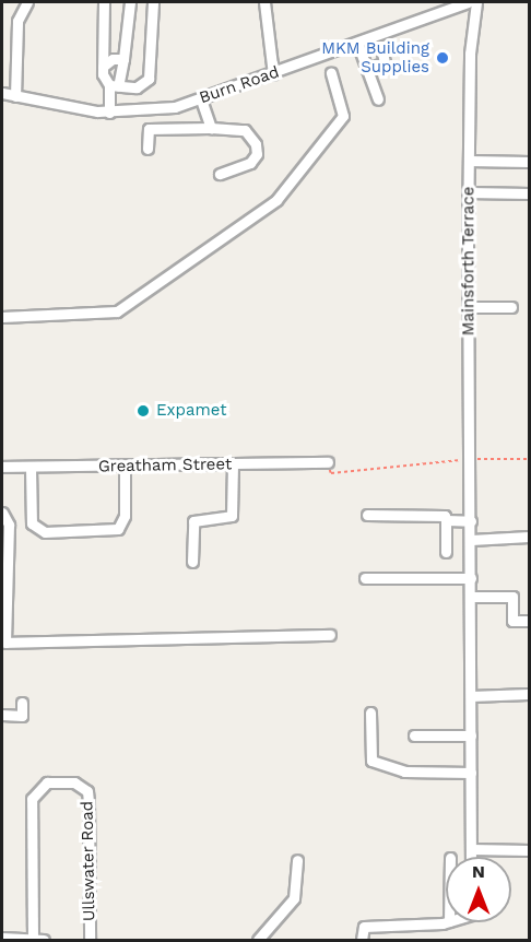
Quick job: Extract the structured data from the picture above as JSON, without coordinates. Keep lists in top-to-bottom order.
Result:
{
  "streets": {
    "street": [
      "Burn Road",
      "Mainsforth Terrace",
      "Greatham Street",
      "Ullswater Road"
    ]
  },
  "places": ["MKM Building Supplies", "Expamet"],
  "north": "top"
}
